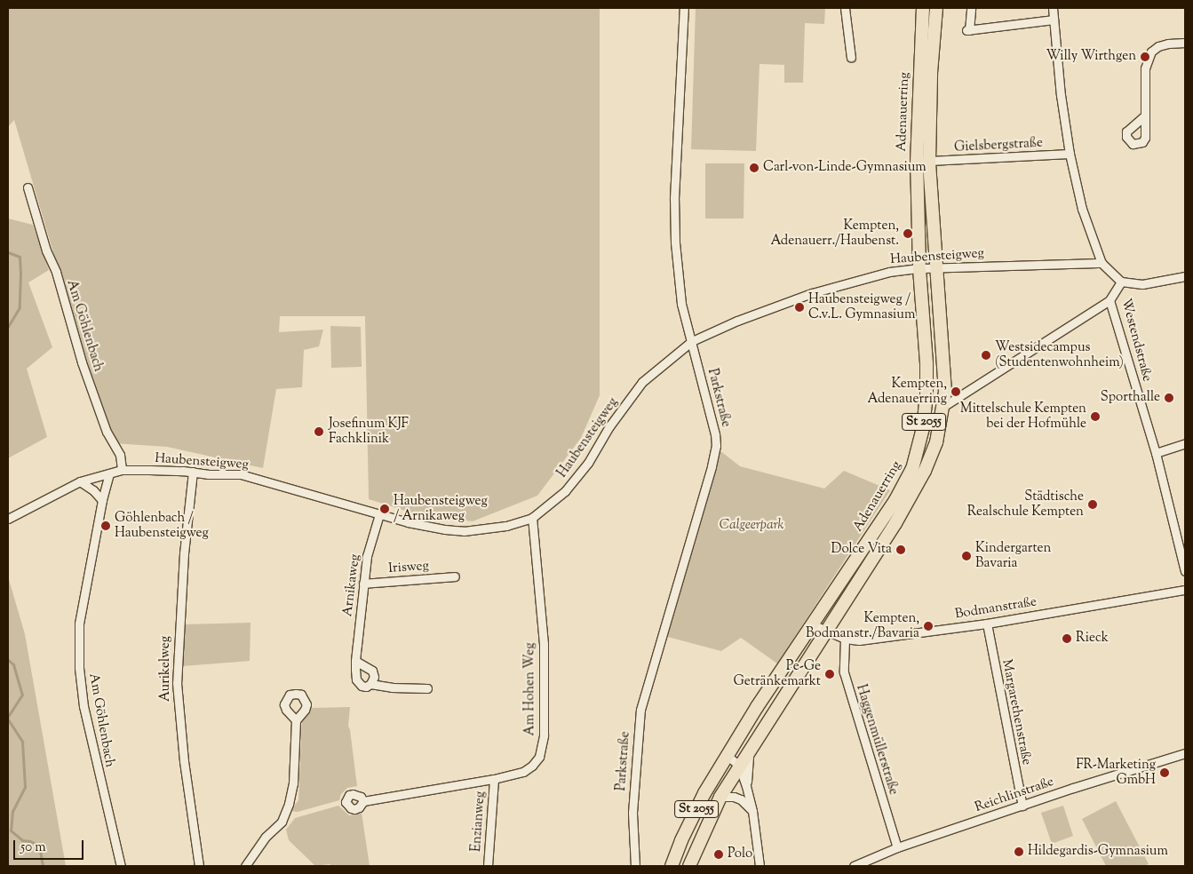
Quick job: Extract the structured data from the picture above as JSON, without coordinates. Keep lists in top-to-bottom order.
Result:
{
  "streets": {
    "main road": ["Adenauerring", "St 2055"],
    "street": [
      "Gielsbergstraße",
      "Haubensteigweg",
      "Am Göhlenbach",
      "Westendstraße",
      "Parkstraße",
      "Irisweg",
      "Arnikaweg",
      "Bodmanstraße",
      "Aurikelweg",
      "Am Hohen Weg",
      "Margarethenstraße",
      "Haggenmüllerstraße",
      "Reichlinstraße",
      "Enzianweg"
    ]
  },
  "crossings": [
    ["Adenauerring", "Gielsbergstraße"],
    ["Adenauerring", "Haubensteigweg"],
    ["Adenauerring", "Bodmanstraße"],
    ["Gielsbergstraße", "Westendstraße"],
    ["Haubensteigweg", "Am Göhlenbach"],
    ["Haubensteigweg", "Westendstraße"],
    ["Haubensteigweg", "Parkstraße"],
    ["Haubensteigweg", "Arnikaweg"],
    ["Haubensteigweg", "Aurikelweg"],
    ["Haubensteigweg", "Am Hohen Weg"],
    ["Irisweg", "Arnikaweg"],
    ["Bodmanstraße", "Margarethenstraße"],
    ["Bodmanstraße", "Haggenmüllerstraße"],
    ["Am Hohen Weg", "Enzianweg"],
    ["Margarethenstraße", "Reichlinstraße"],
    ["Haggenmüllerstraße", "Reichlinstraße"]
  ],
  "parks": ["Calgeerpark"],
  "places": [
    "Willy Wirthgen",
    "Carl-von-Linde-Gymnasium",
    "Kempten, Adenauerr./Haubenst.",
    "Haubensteigweg / C.v.L. Gymnasium",
    "Westsidecampus (Studentenwohnheim)",
    "Kempten, Adenauerring",
    "Sporthalle",
    "Mittelschule Kempten bei der Hofmühle",
    "Josefinum KJF Fachklinik",
    "Städtische Realschule Kempten",
    "Haubensteigweg / Arnikaweg",
    "Göhlenbach / Haubensteigweg",
    "Dolce Vita",
    "Kindergarten Bavaria",
    "Kempten, Bodmanstr./Bavaria",
    "Rieck",
    "Pe-Ge Getränkemarkt",
    "FR-Marketing GmbH",
    "Hildegardis-Gymnasium",
    "Polo"
  ],
  "scale_bar": "50 m"
}
